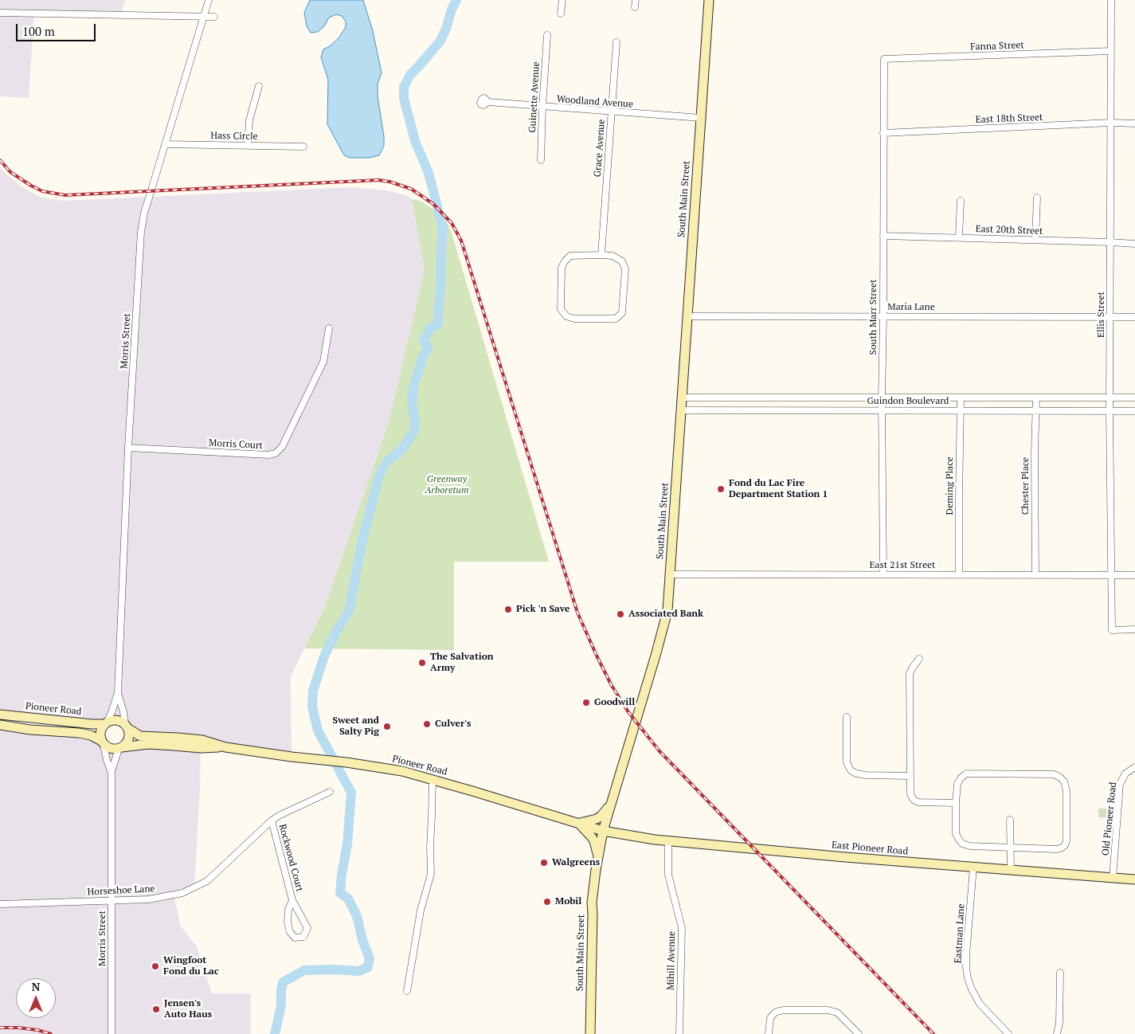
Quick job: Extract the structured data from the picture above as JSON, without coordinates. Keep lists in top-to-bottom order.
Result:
{
  "streets": {
    "main road": ["South Main Street", "Pioneer Road", "East Pioneer Road"],
    "street": [
      "Fanna Street",
      "Guinette Avenue",
      "Woodland Avenue",
      "East 18th Street",
      "Hass Circle",
      "Grace Avenue",
      "East 20th Street",
      "Maria Lane",
      "Ellis Street",
      "South Marr Street",
      "Morris Street",
      "Guindon Boulevard",
      "Morris Court",
      "Deming Place",
      "Chester Place",
      "East 21st Street",
      "Old Pioneer Road",
      "Rockwood Court",
      "Horseshoe Lane",
      "Eastman Lane",
      "Mihill Avenue"
    ]
  },
  "crossings": [
    ["Fanna Street", "Ellis Street"],
    ["Fanna Street", "South Marr Street"],
    ["Guinette Avenue", "Woodland Avenue"],
    ["Woodland Avenue", "Grace Avenue"],
    ["Woodland Avenue", "South Main Street"],
    ["East 18th Street", "Ellis Street"],
    ["East 18th Street", "South Marr Street"],
    ["Hass Circle", "Morris Street"],
    ["South Main Street", "Maria Lane"],
    ["South Main Street", "Guindon Boulevard"],
    ["South Main Street", "East 21st Street"],
    ["South Main Street", "Pioneer Road"],
    ["South Main Street", "East Pioneer Road"],
    ["East 20th Street", "Ellis Street"],
    ["East 20th Street", "South Marr Street"],
    ["Maria Lane", "Ellis Street"],
    ["Maria Lane", "South Marr Street"],
    ["Ellis Street", "Guindon Boulevard"],
    ["Ellis Street", "East 21st Street"],
    ["South Marr Street", "Guindon Boulevard"],
    ["South Marr Street", "East 21st Street"],
    ["Morris Street", "Morris Court"],
    ["Morris Street", "Pioneer Road"],
    ["Morris Street", "Horseshoe Lane"],
    ["Guindon Boulevard", "Deming Place"],
    ["Guindon Boulevard", "Chester Place"],
    ["Deming Place", "East 21st Street"],
    ["Chester Place", "East 21st Street"],
    ["Pioneer Road", "East Pioneer Road"],
    ["Old Pioneer Road", "East Pioneer Road"],
    ["East Pioneer Road", "Eastman Lane"],
    ["East Pioneer Road", "Mihill Avenue"],
    ["Rockwood Court", "Horseshoe Lane"]
  ],
  "parks": ["Greenway Arboretum"],
  "places": [
    "Fond du Lac Fire Department Station 1",
    "Pick 'n Save",
    "Associated Bank",
    "The Salvation Army",
    "Goodwill",
    "Culver's",
    "Sweet and Salty Pig",
    "Walgreens",
    "Mobil",
    "Wingfoot Fond du Lac",
    "Jensen's Auto Haus"
  ],
  "scale_bar": "100 m",
  "north": "top"
}
